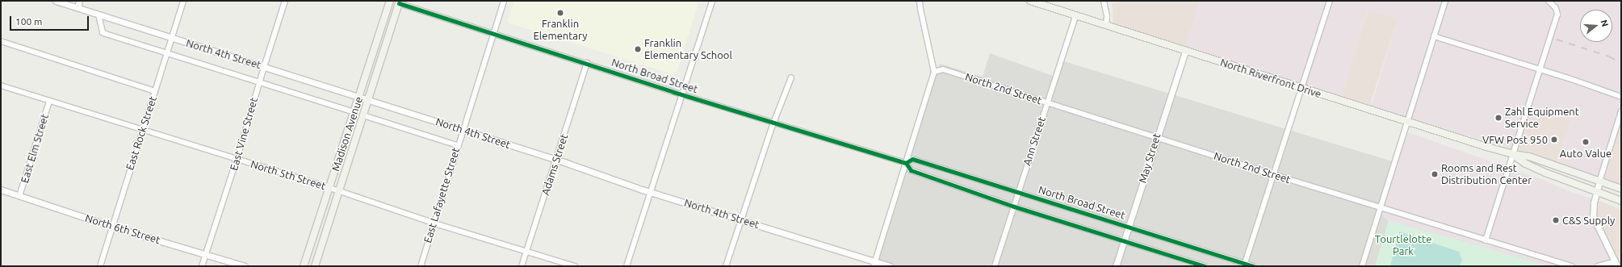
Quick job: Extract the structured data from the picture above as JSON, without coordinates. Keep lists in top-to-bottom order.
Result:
{
  "streets": {
    "main road": ["North Riverfront Drive", "Madison Avenue"],
    "street": [
      "North 4th Street",
      "North Broad Street",
      "North 2nd Street",
      "East Rock Street",
      "East Vine Street",
      "Ann Street",
      "East Elm Street",
      "May Street",
      "Adams Street",
      "North 5th Street",
      "East Lafayette Street",
      "North 6th Street"
    ]
  },
  "crossings": [
    ["North 4th Street", "East Rock Street"],
    ["North 4th Street", "East Vine Street"],
    ["North 4th Street", "Madison Avenue"],
    ["North 4th Street", "Adams Street"],
    ["North 4th Street", "East Lafayette Street"],
    ["North Broad Street", "Madison Avenue"],
    ["North Broad Street", "Ann Street"],
    ["North Broad Street", "May Street"],
    ["North Broad Street", "Adams Street"],
    ["North Broad Street", "East Lafayette Street"],
    ["North Riverfront Drive", "Ann Street"],
    ["North Riverfront Drive", "May Street"],
    ["North 2nd Street", "Ann Street"],
    ["North 2nd Street", "May Street"],
    ["East Rock Street", "North 5th Street"],
    ["East Rock Street", "North 6th Street"],
    ["East Vine Street", "North 5th Street"],
    ["East Vine Street", "North 6th Street"],
    ["Madison Avenue", "North 5th Street"],
    ["East Elm Street", "North 5th Street"],
    ["East Elm Street", "North 6th Street"],
    ["Adams Street", "North 5th Street"],
    ["North 5th Street", "East Lafayette Street"]
  ],
  "parks": ["Tourtlelotte Park"],
  "places": [
    "Franklin Elementary",
    "Franklin Elementary School",
    "Zahl Equipment Service",
    "VFW Post 950",
    "Auto Value",
    "Rooms and Rest Distribution Center",
    "C&S Supply"
  ],
  "scale_bar": "100 m",
  "north": "right"
}
